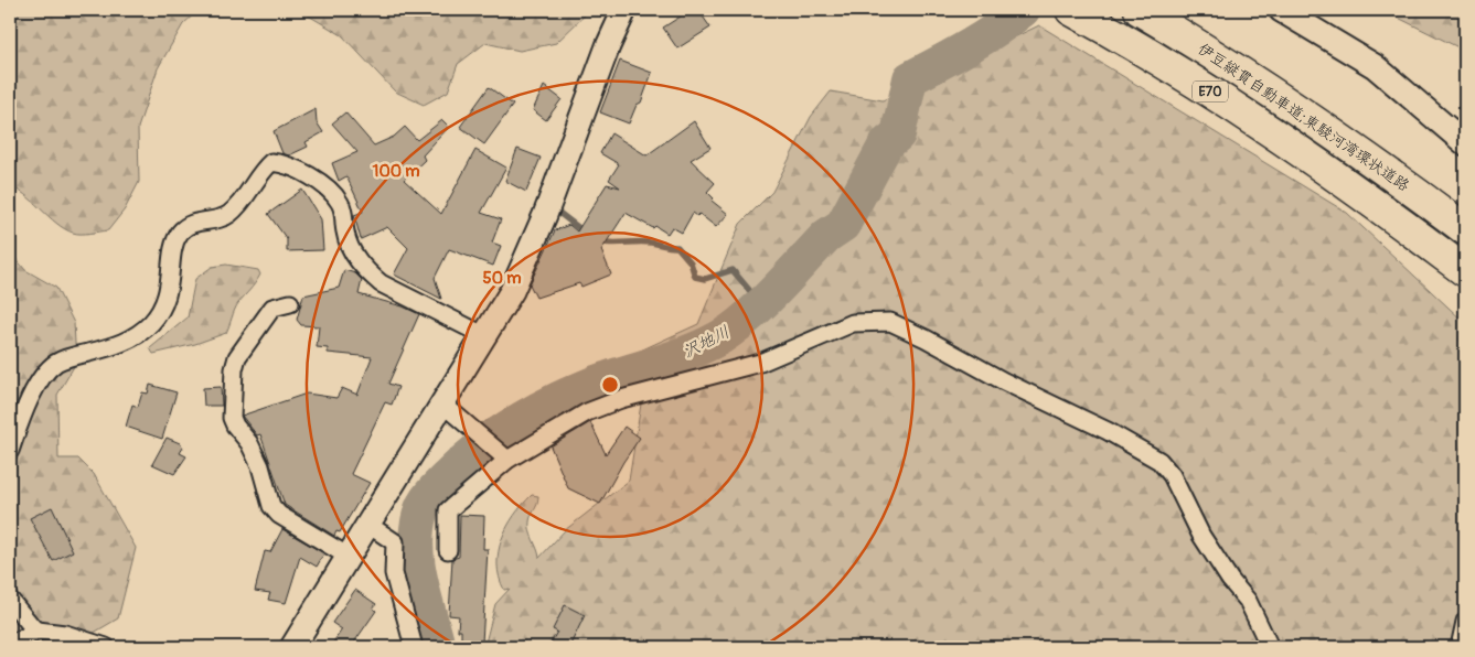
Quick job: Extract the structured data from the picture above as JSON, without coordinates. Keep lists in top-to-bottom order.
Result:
{
  "streets": {
    "highway": ["E70", "伊豆縦貫自動車道;東駿河湾環状道路"]
  },
  "water": ["沢地川"],
  "rings": ["100 m", "50 m"]
}
